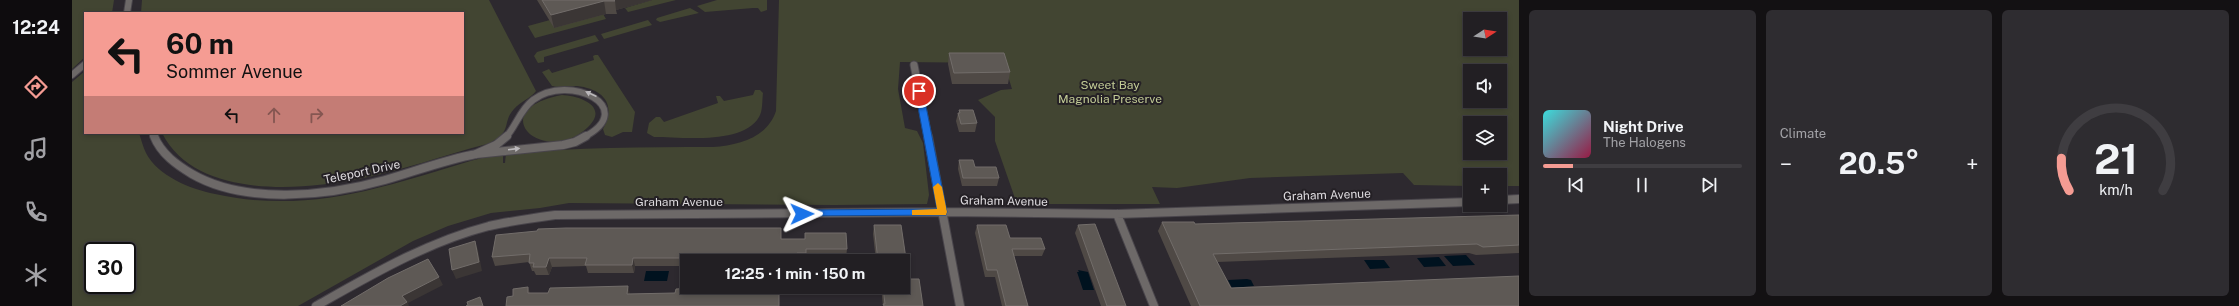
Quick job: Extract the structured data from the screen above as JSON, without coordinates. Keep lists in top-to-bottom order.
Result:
{
  "streets": {
    "street": ["Graham Avenue"],
    "lane": ["Teleport Drive"]
  },
  "parks": ["Sweet Bay Magnolia Preserve"],
  "north": "right",
  "page": {
    "tabs": "12:24",
    "tile": "Climate",
    "map_buttons": "+",
    "turn": ["60 m", "Sommer Avenue"],
    "song": ["Night Drive", "The Halogens"],
    "heat": ["−", "20.5°", "+"],
    "limit": "30",
    "trip": "12:25 · 1 min · 150 m",
    "gauge": ["21", "km/h"]
  }
}
